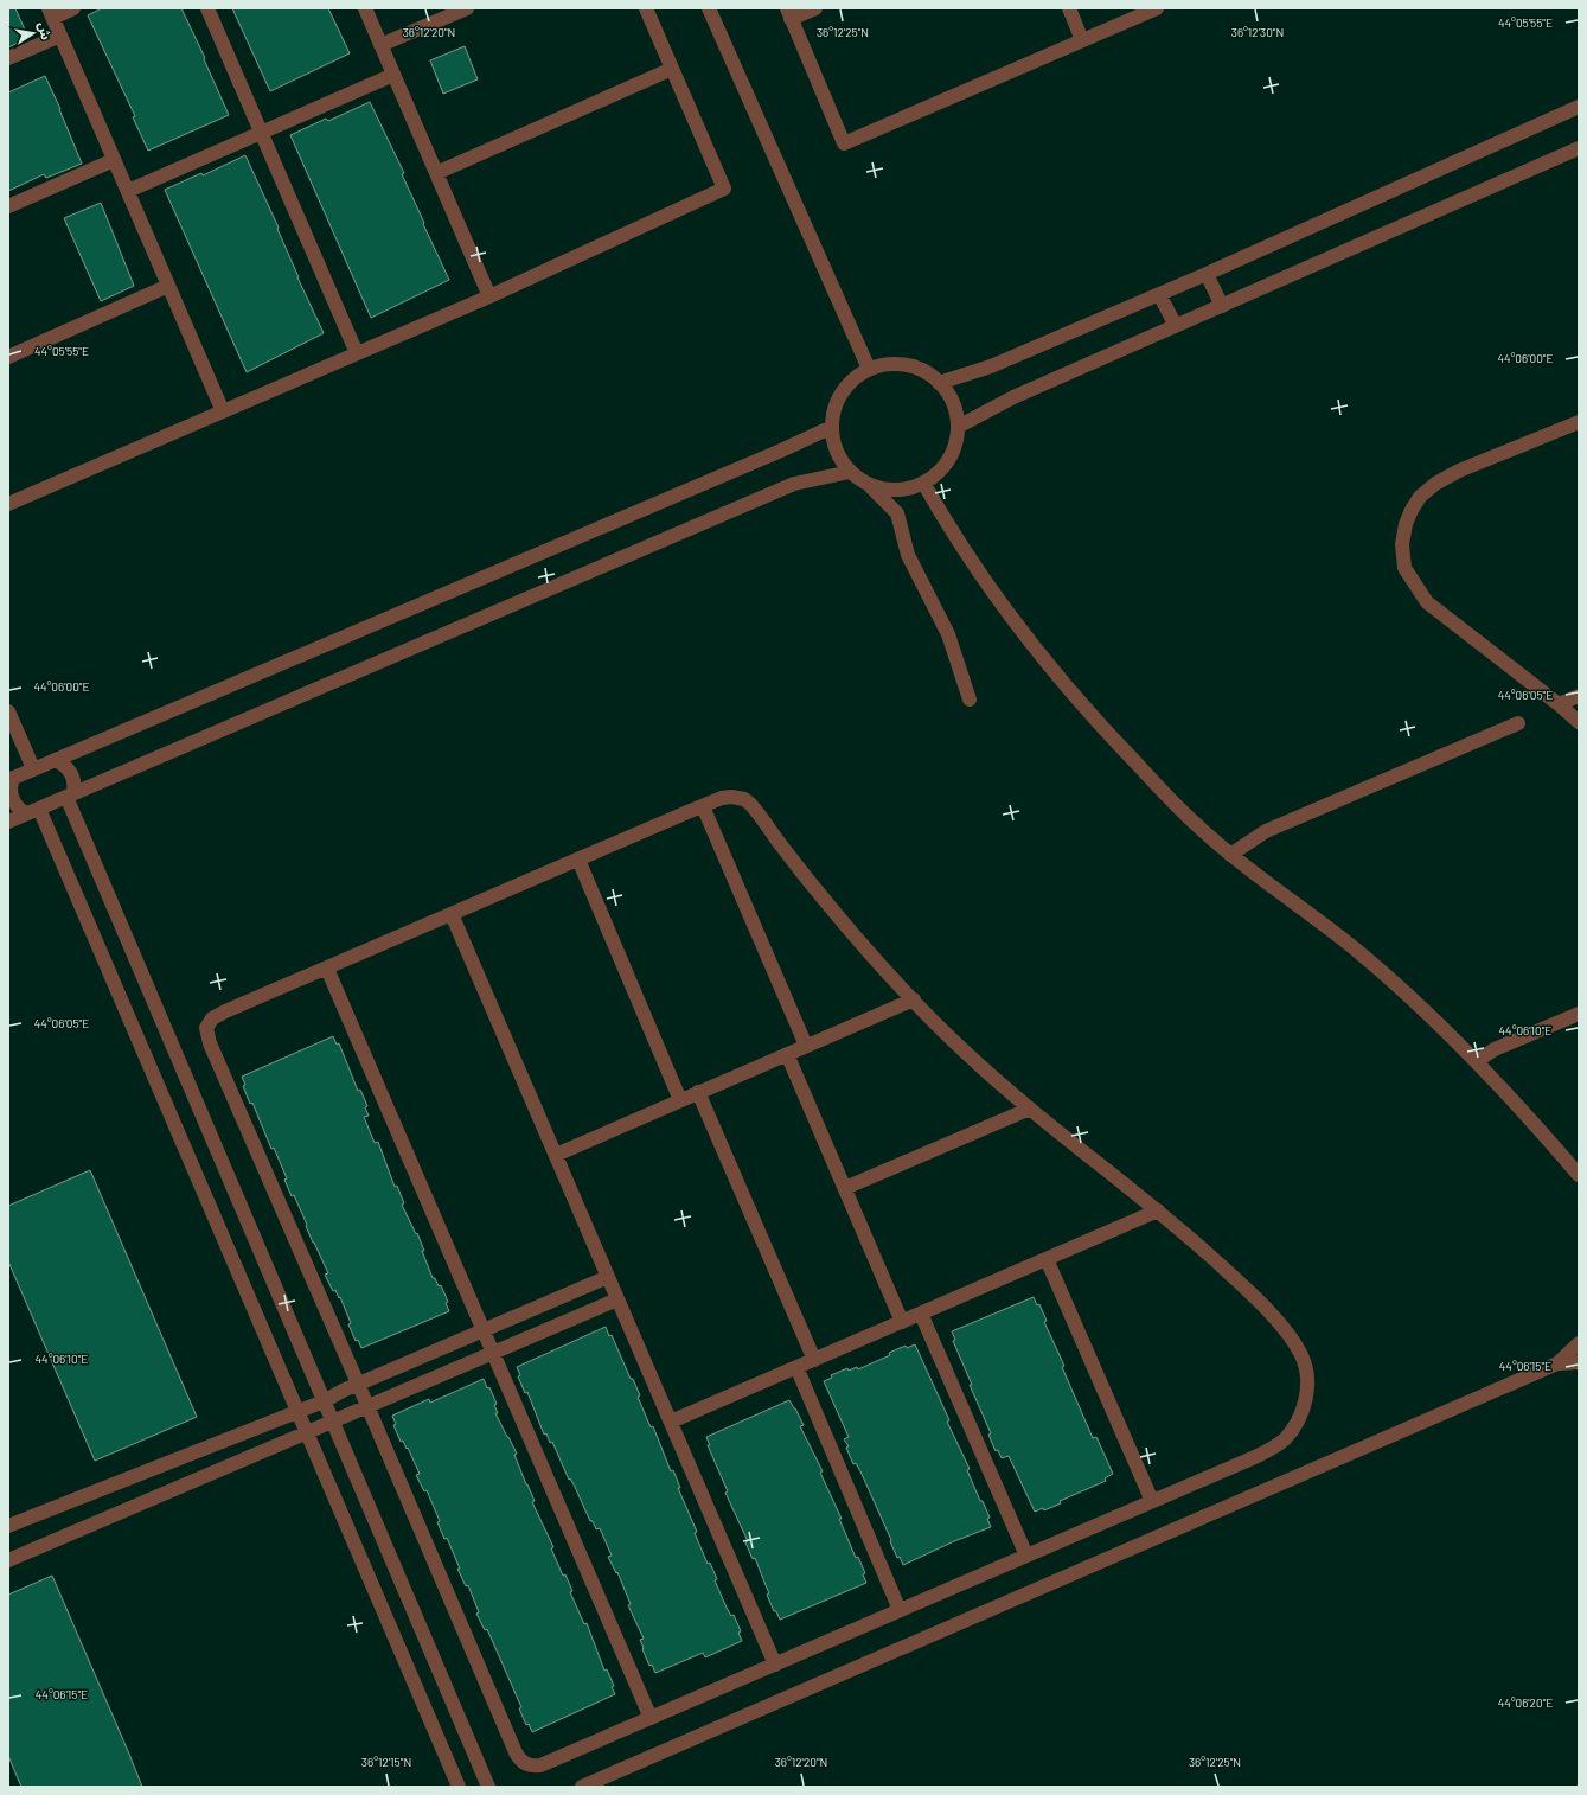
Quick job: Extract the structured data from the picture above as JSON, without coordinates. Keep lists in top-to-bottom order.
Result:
{
  "north": "right",
  "coordinates": [
    "44°05'55\"E",
    "36°12'20\"N",
    "36°12'25\"N",
    "36°12'30\"N",
    "44°06'00\"E",
    "44°06'05\"E",
    "44°06'10\"E",
    "44°06'15\"E",
    "44°06'20\"E",
    "36°12'15\"N"
  ]
}
